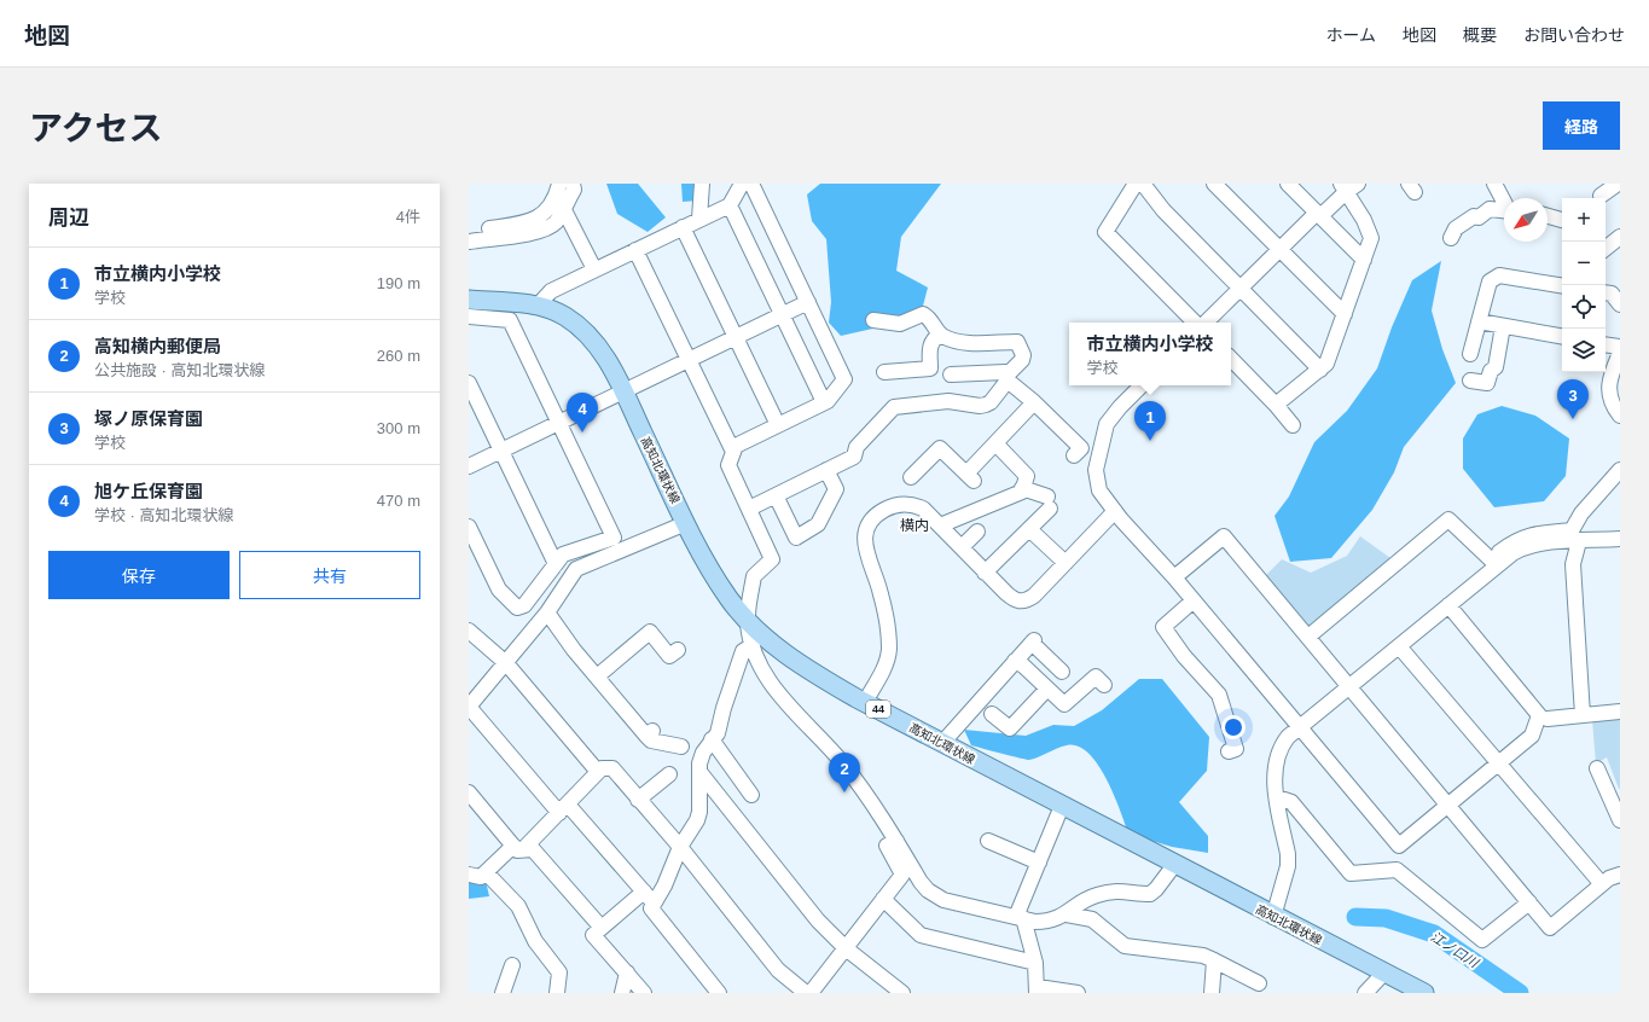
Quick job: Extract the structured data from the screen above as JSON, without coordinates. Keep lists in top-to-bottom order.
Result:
{
  "streets": {
    "main road": ["高知北環状線", "44"]
  },
  "districts": ["横内"],
  "water": ["江ノ口川"],
  "north": "bottom left",
  "page": {
    "header": "地図",
    "nav": [
      "ホーム",
      "地図",
      "概要",
      "お問い合わせ"
    ],
    "title": "アクセス",
    "buttons": [
      "経路",
      ["保存", "共有"]
    ],
    "heading": ["周辺", "4件"],
    "map_buttons": ["+", "−"],
    "list": [
      {
        "mark": "1",
        "name": "市立横内小学校",
        "note": "学校",
        "value": "190 m"
      },
      {
        "mark": "2",
        "name": "高知横内郵便局",
        "note": "公共施設 · 高知北環状線",
        "value": "260 m"
      },
      {
        "mark": "3",
        "name": "塚ノ原保育園",
        "note": "学校",
        "value": "300 m"
      },
      {
        "mark": "4",
        "name": "旭ケ丘保育園",
        "note": "学校 · 高知北環状線",
        "value": "470 m"
      }
    ],
    "popup": ["市立横内小学校", "学校"],
    "pins": [
      "3",
      "4",
      "1",
      "2"
    ]
  }
}
